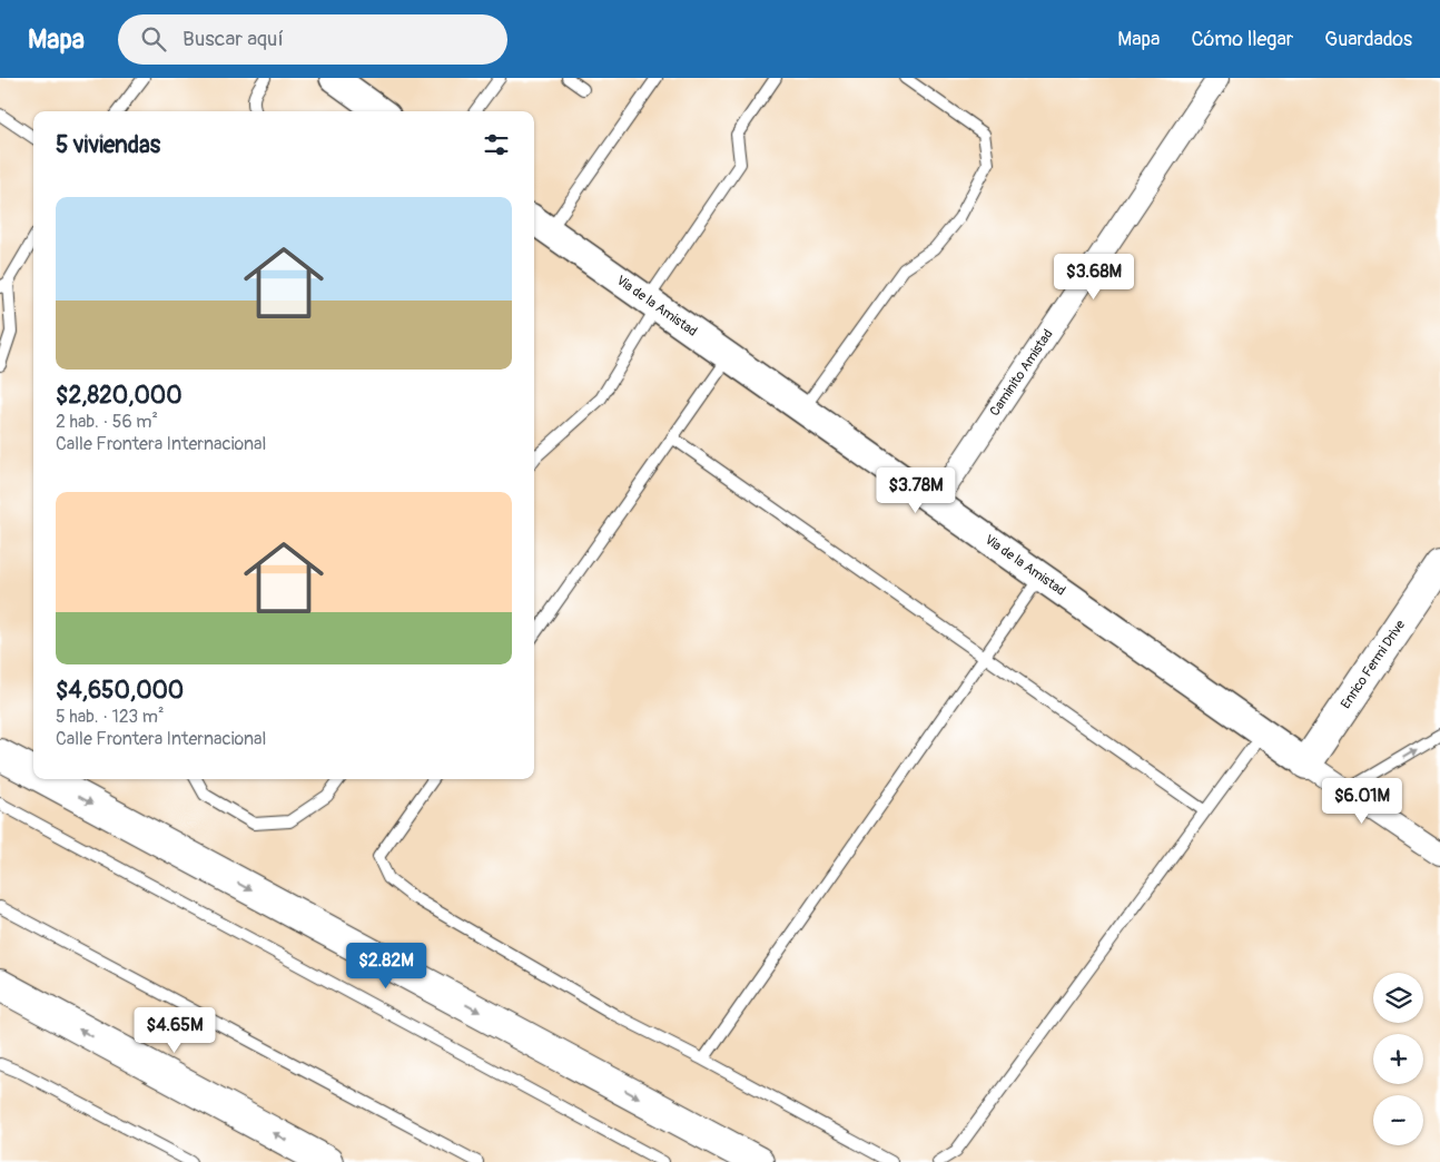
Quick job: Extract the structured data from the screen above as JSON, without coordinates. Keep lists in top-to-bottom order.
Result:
{
  "streets": {
    "main road": ["Enrico Fermi Drive"],
    "street": ["Via de la Amistad", "Caminito Amistad"]
  },
  "crossings": [
    ["Via de la Amistad", "Caminito Amistad"],
    ["Via de la Amistad", "Enrico Fermi Drive"]
  ],
  "page": {
    "header": "Mapa",
    "search": "Buscar aquí",
    "nav": ["Mapa", "Cómo llegar", "Guardados"],
    "heading": "5 viviendas",
    "list": [
      {
        "name": "$2,820,000",
        "note": "2 hab. · 56 m² · Calle Frontera Internacional"
      },
      {
        "name": "$4,650,000",
        "note": "5 hab. · 123 m² · Calle Frontera Internacional"
      }
    ],
    "price": [
      "$3.68M",
      "$3.78M",
      "$6.01M",
      "$2.82M",
      "$4.65M"
    ],
    "map_buttons": ["+", "−"]
  }
}
